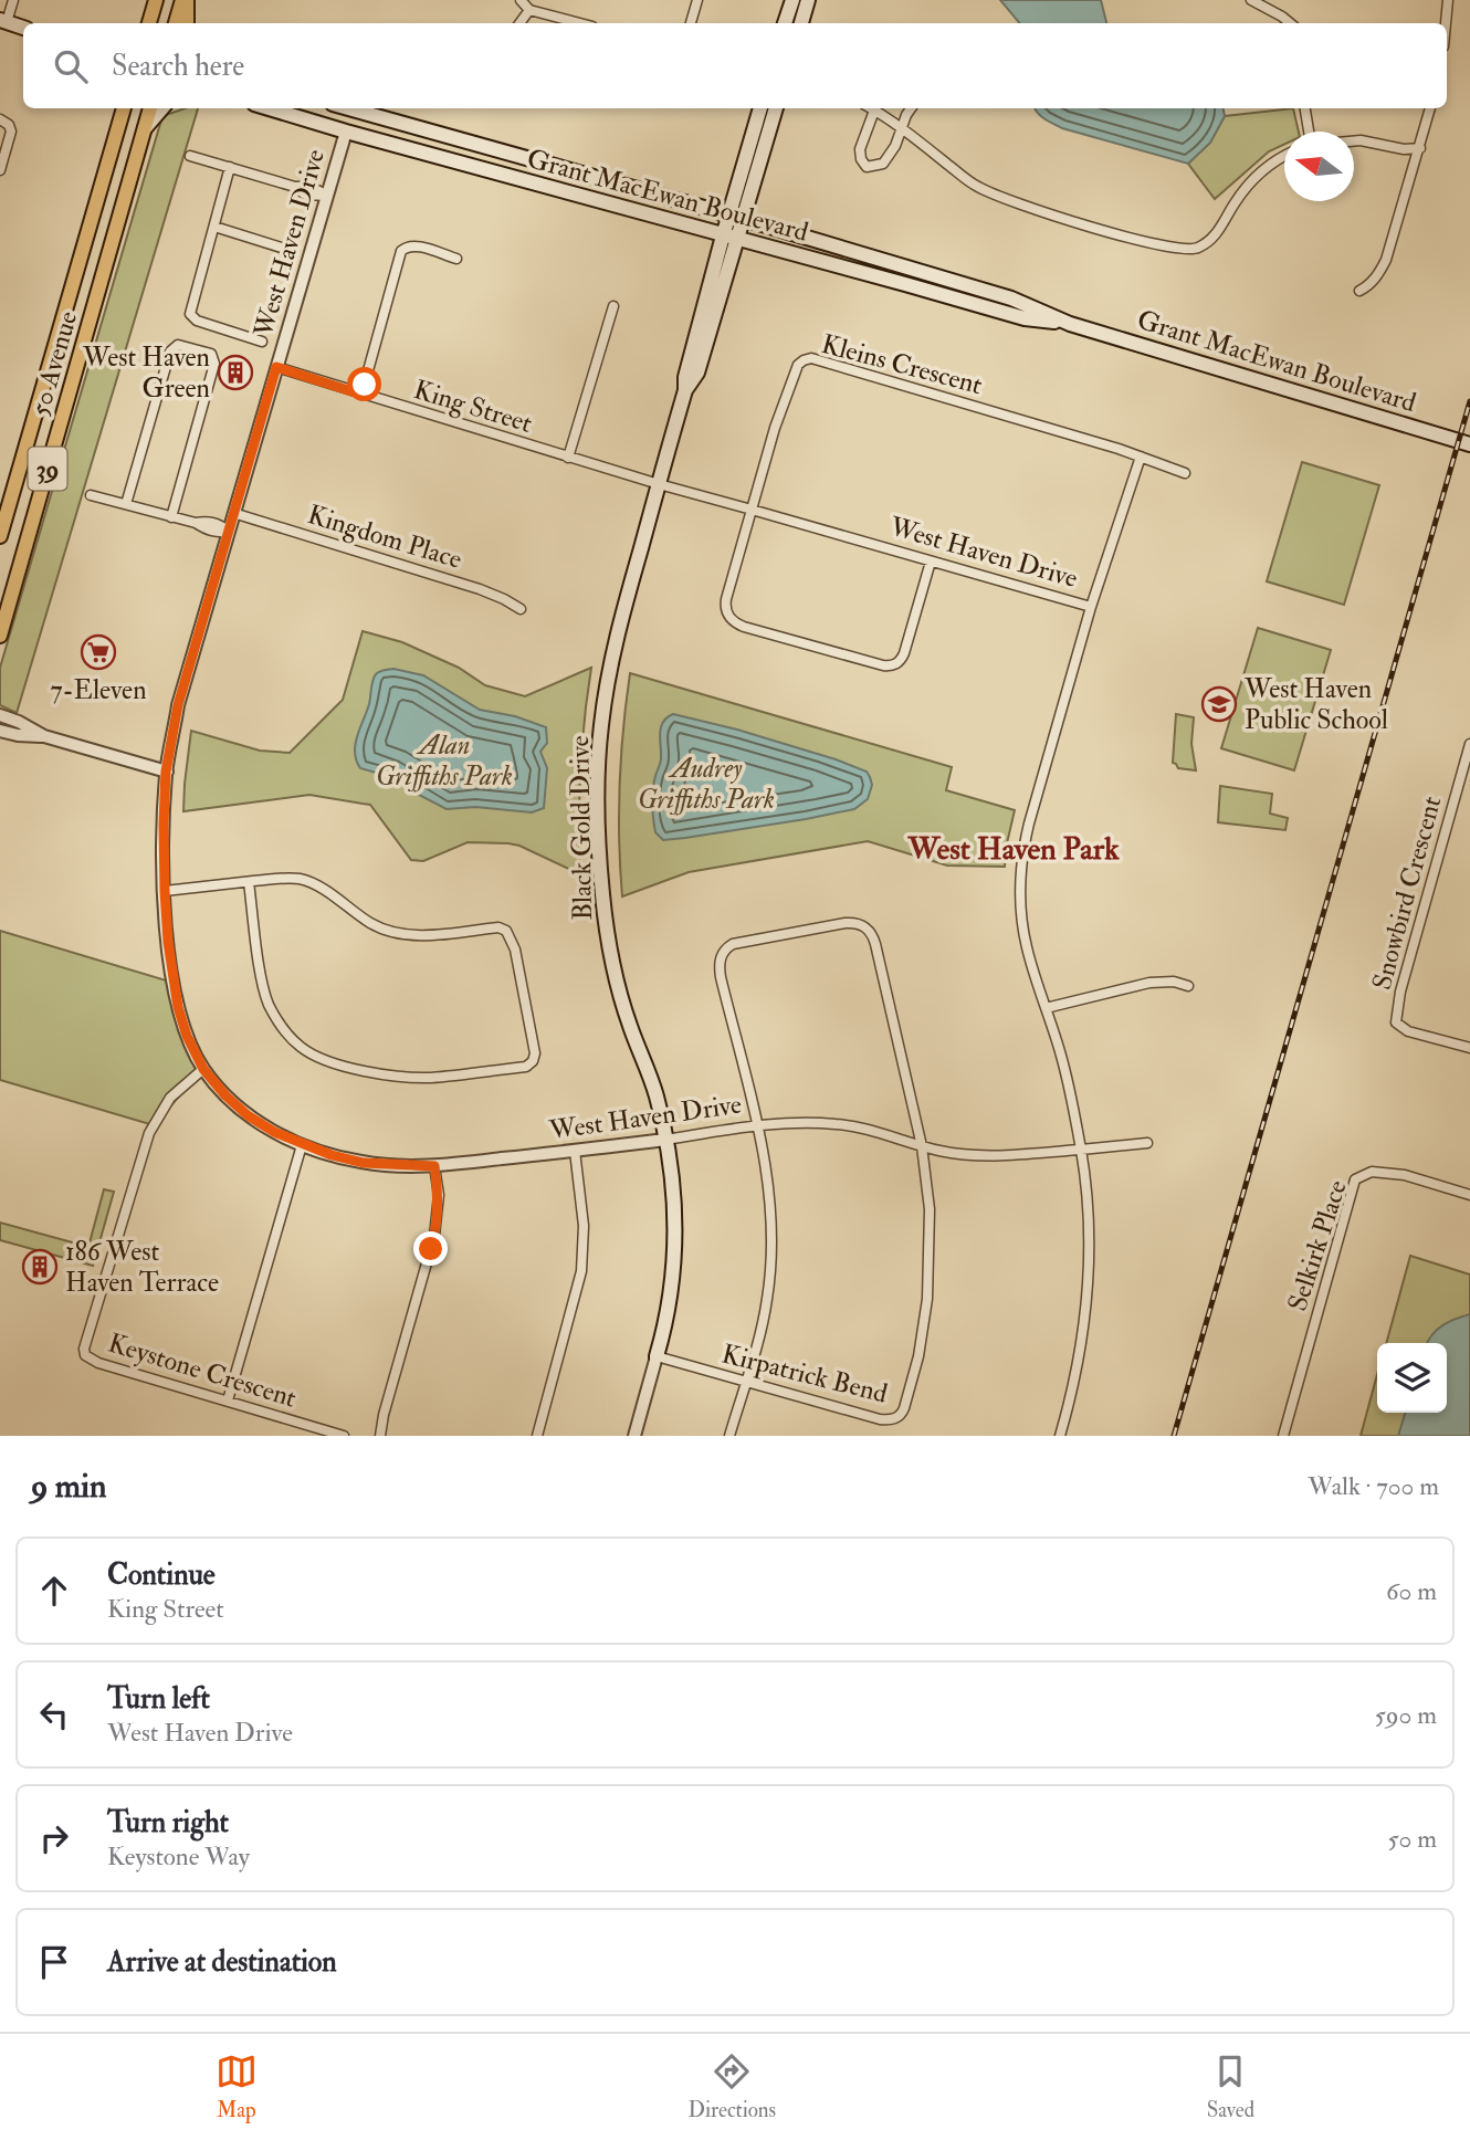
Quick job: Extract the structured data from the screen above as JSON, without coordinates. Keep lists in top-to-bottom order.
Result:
{
  "streets": {
    "main road": [
      "Grant MacEwan Boulevard",
      "50 Avenue",
      "39",
      "Black Gold Drive"
    ],
    "street": [
      "West Haven Drive",
      "Kleins Crescent",
      "King Street",
      "Kingdom Place",
      "Snowbird Crescent",
      "Selkirk Place",
      "Keystone Crescent",
      "Kirpatrick Bend"
    ]
  },
  "crossings": [
    ["Grant MacEwan Boulevard", "West Haven Drive"],
    ["Grant MacEwan Boulevard", "Black Gold Drive"],
    ["West Haven Drive", "Kleins Crescent"],
    ["West Haven Drive", "King Street"],
    ["West Haven Drive", "Kingdom Place"],
    ["West Haven Drive", "Black Gold Drive"],
    ["West Haven Drive", "Keystone Crescent"],
    ["West Haven Drive", "Kirpatrick Bend"],
    ["King Street", "Black Gold Drive"],
    ["Black Gold Drive", "Kirpatrick Bend"]
  ],
  "districts": ["West Haven Park"],
  "parks": ["Alan Griffiths Park", "Audrey Griffiths Park"],
  "places": {
    "building": ["West Haven Green", "186 West Haven Terrace"],
    "supermarket": ["7-Eleven"],
    "school or university": ["West Haven Public School"]
  },
  "north": "left",
  "page": {
    "search": "Search here",
    "heading": ["9 min", "Walk · 700 m"],
    "list": [
      ["Continue", "King Street", "60 m"],
      ["Turn left", "West Haven Drive", "590 m"],
      ["Turn right", "Keystone Way", "50 m"],
      "Arrive at destination"
    ],
    "nav": ["Map", "Directions", "Saved"]
  }
}
